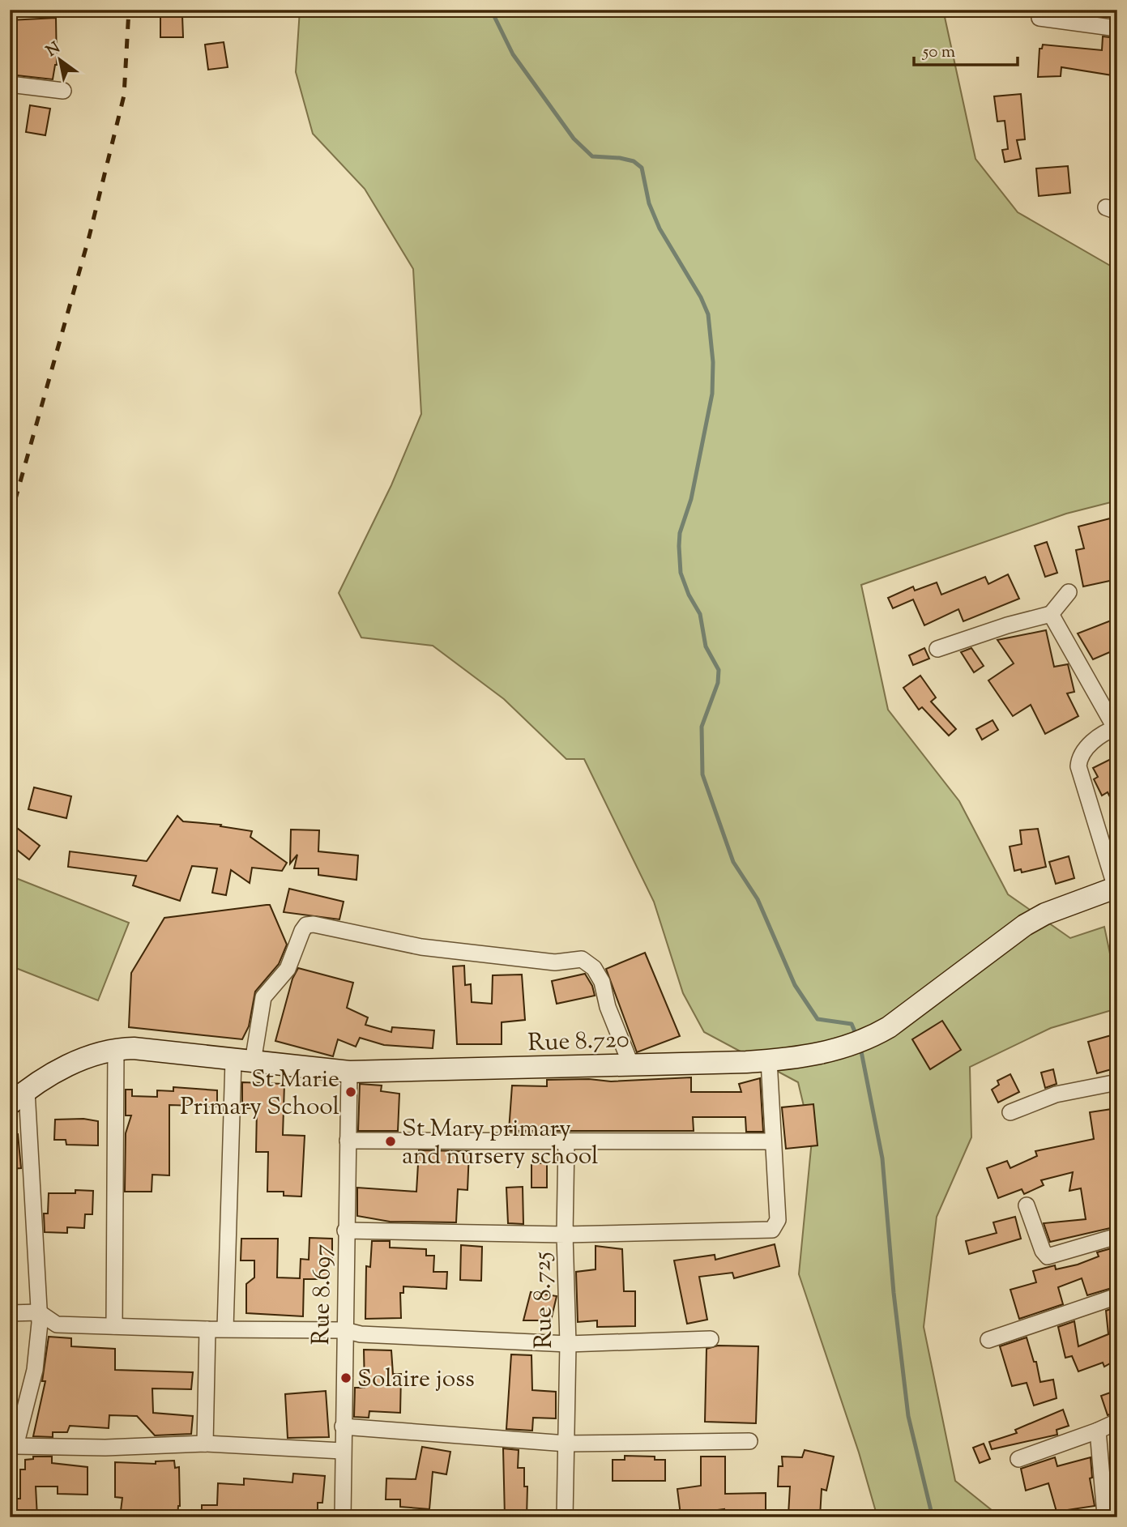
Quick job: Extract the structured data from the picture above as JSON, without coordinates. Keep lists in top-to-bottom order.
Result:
{
  "streets": {
    "main road": ["Rue 8.720"],
    "street": ["Rue 8.697", "Rue 8.725"]
  },
  "crossings": [
    ["Rue 8.720", "Rue 8.697"],
    ["Rue 8.697", "Rue 8.725"]
  ],
  "places": ["St Marie Primary School", "St Mary primary and nursery school", "Solaire joss"],
  "scale_bar": "50 m",
  "north": "top left"
}
